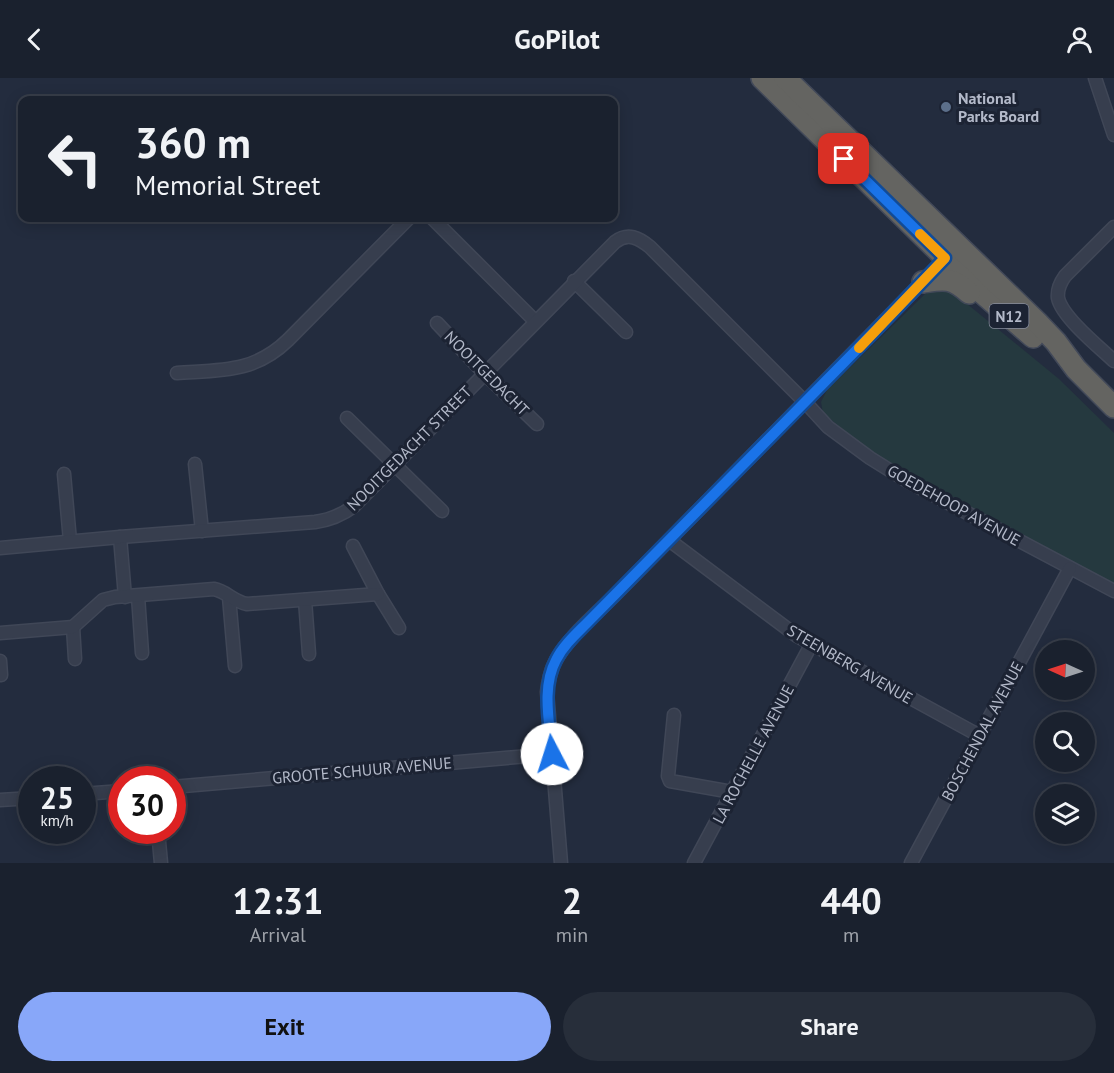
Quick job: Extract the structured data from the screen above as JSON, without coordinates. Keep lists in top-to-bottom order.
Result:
{
  "streets": {
    "highway": ["N12"],
    "street": [
      "NOOITGEDACHT",
      "NOOITGEDACHT STREET",
      "GOEDEHOOP AVENUE",
      "STEENBERG AVENUE",
      "BOSCHENDAL AVENUE",
      "LA ROCHELLE AVENUE",
      "GROOTE SCHUUR AVENUE"
    ]
  },
  "crossings": [
    ["NOOITGEDACHT", "NOOITGEDACHT STREET"],
    ["NOOITGEDACHT STREET", "GOEDEHOOP AVENUE"],
    ["GOEDEHOOP AVENUE", "BOSCHENDAL AVENUE"],
    ["STEENBERG AVENUE", "BOSCHENDAL AVENUE"],
    ["STEENBERG AVENUE", "LA ROCHELLE AVENUE"]
  ],
  "places": ["National Parks Board"],
  "north": "left",
  "page": {
    "header": "GoPilot",
    "turn": ["360 m", "Memorial Street"],
    "speed": "25 km/h",
    "limit": "30",
    "eta": [
      "12:31",
      "Arrival",
      "2",
      "min",
      "440",
      "m"
    ],
    "buttons": ["Exit", "Share"]
  }
}
